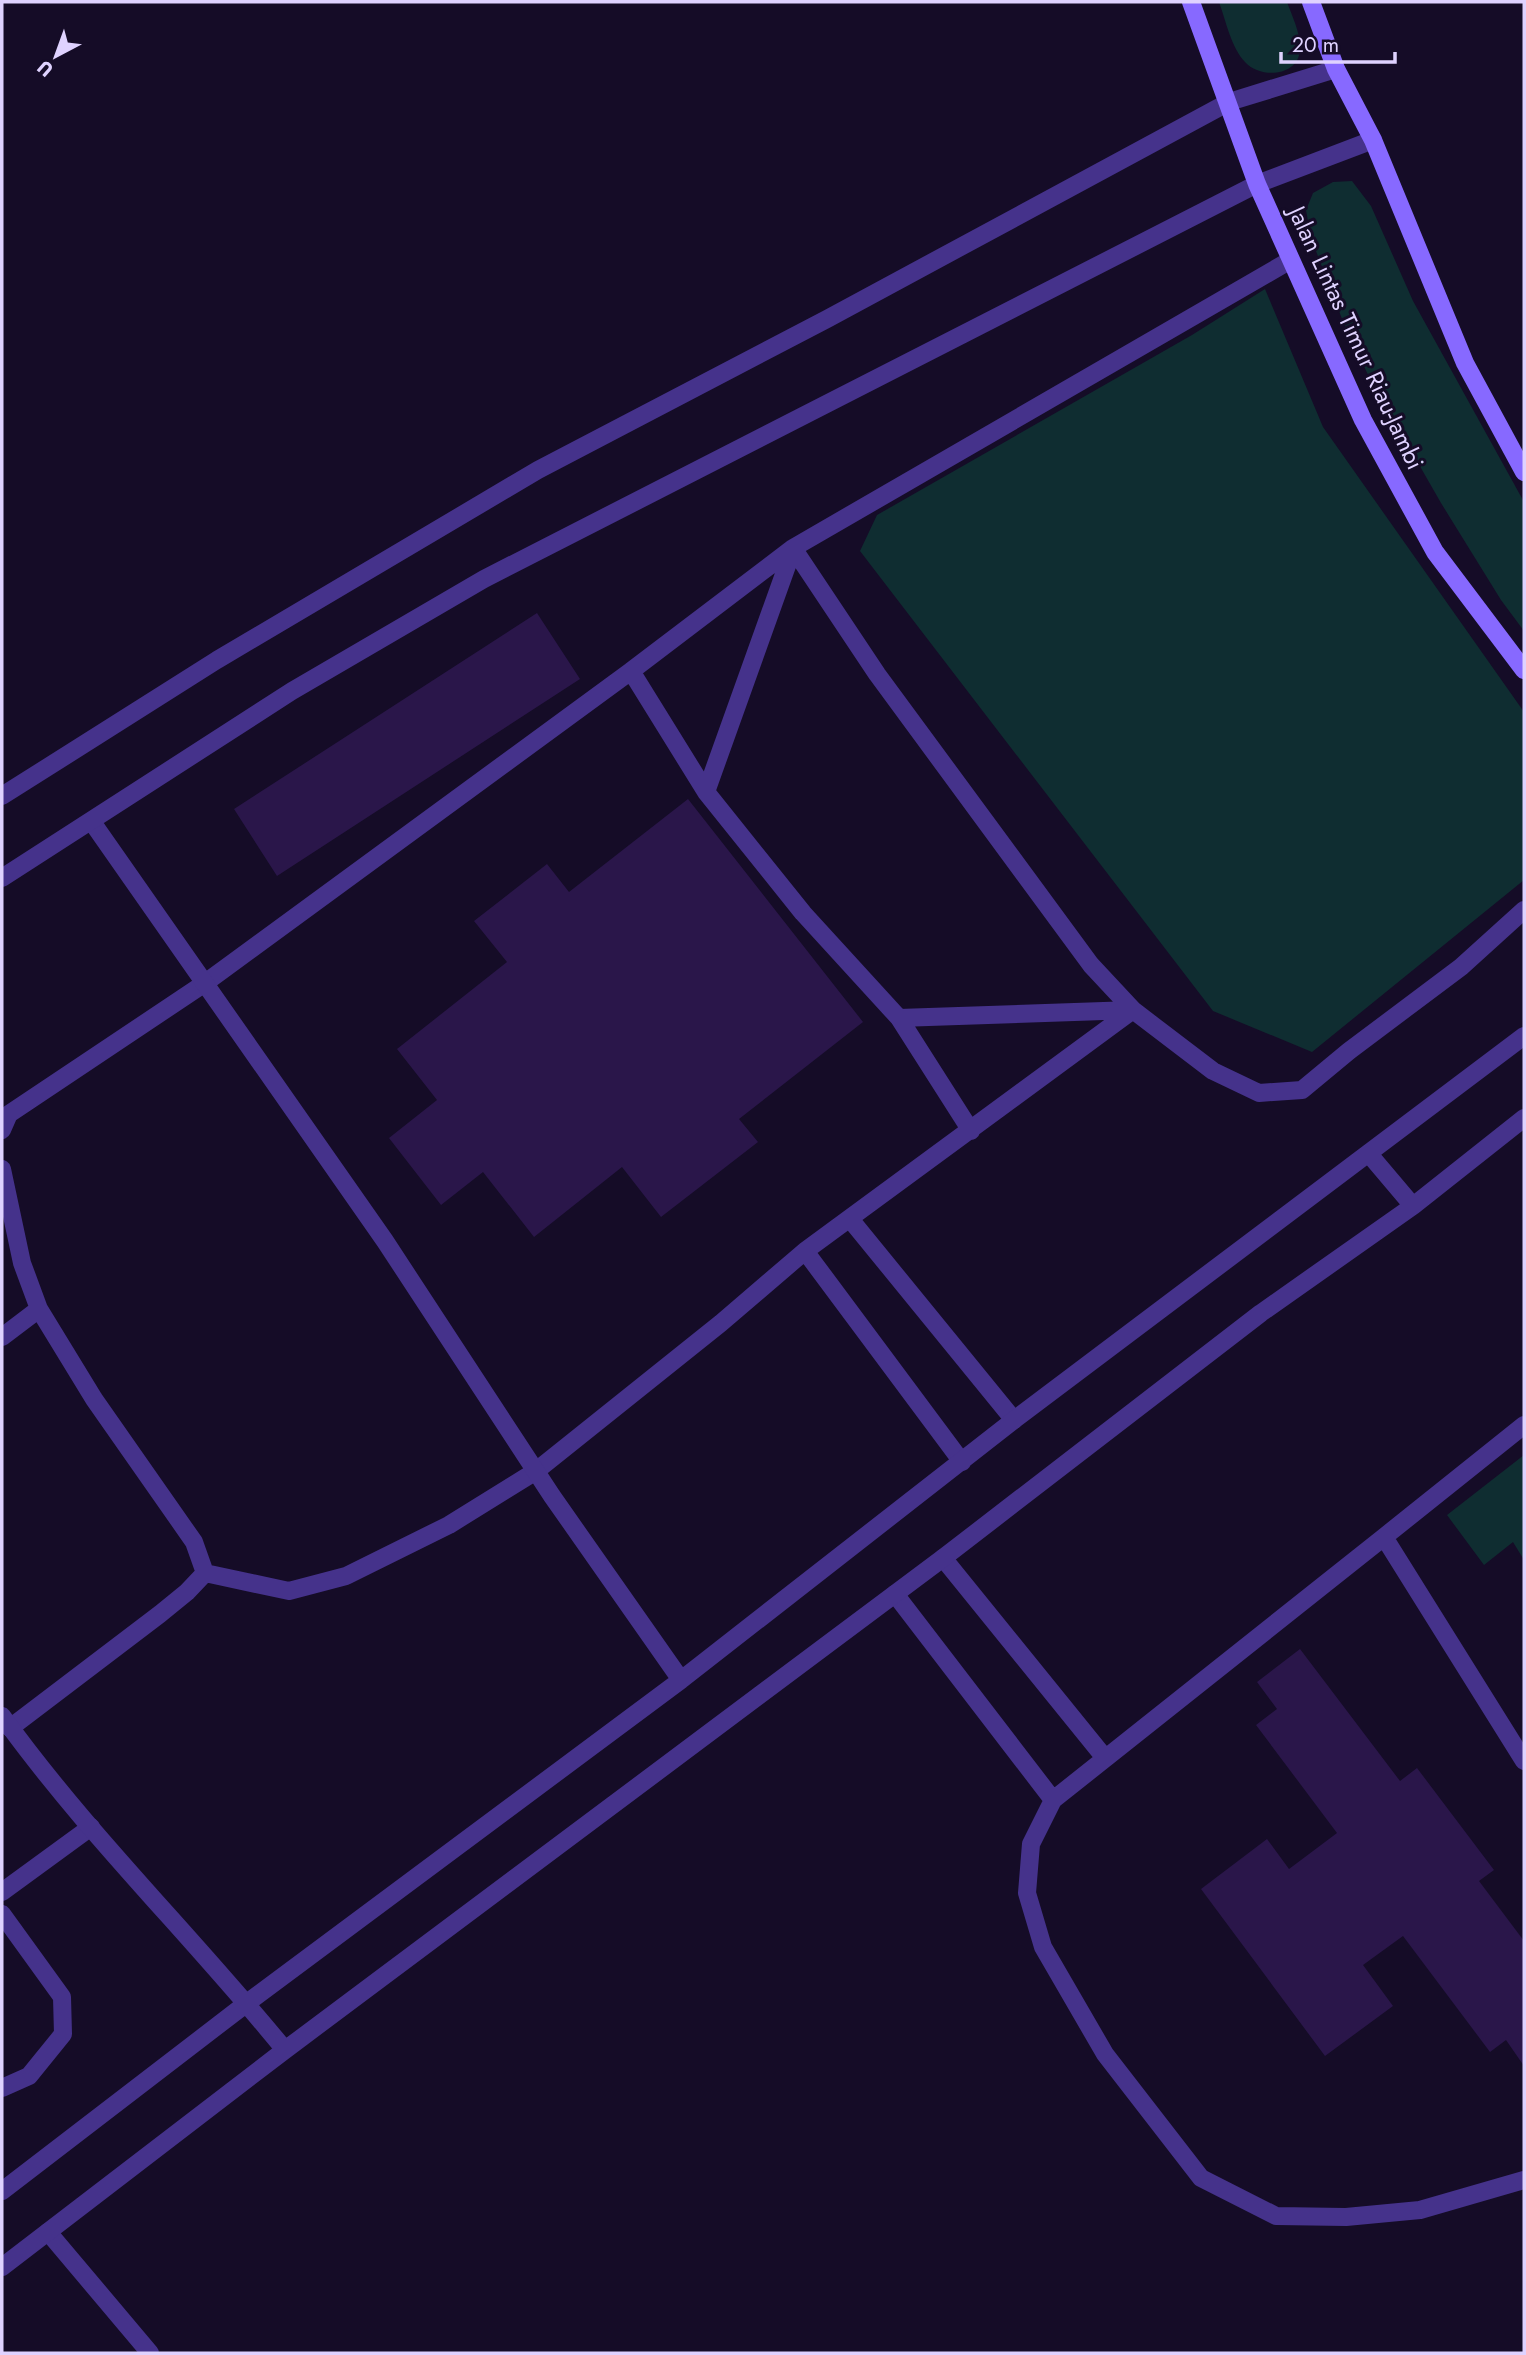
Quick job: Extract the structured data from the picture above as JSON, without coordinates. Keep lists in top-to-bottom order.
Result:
{
  "streets": {
    "main road": ["Jalan Lintas Timur Riau-Jambi"]
  },
  "scale_bar": "20 m",
  "north": "bottom left"
}
